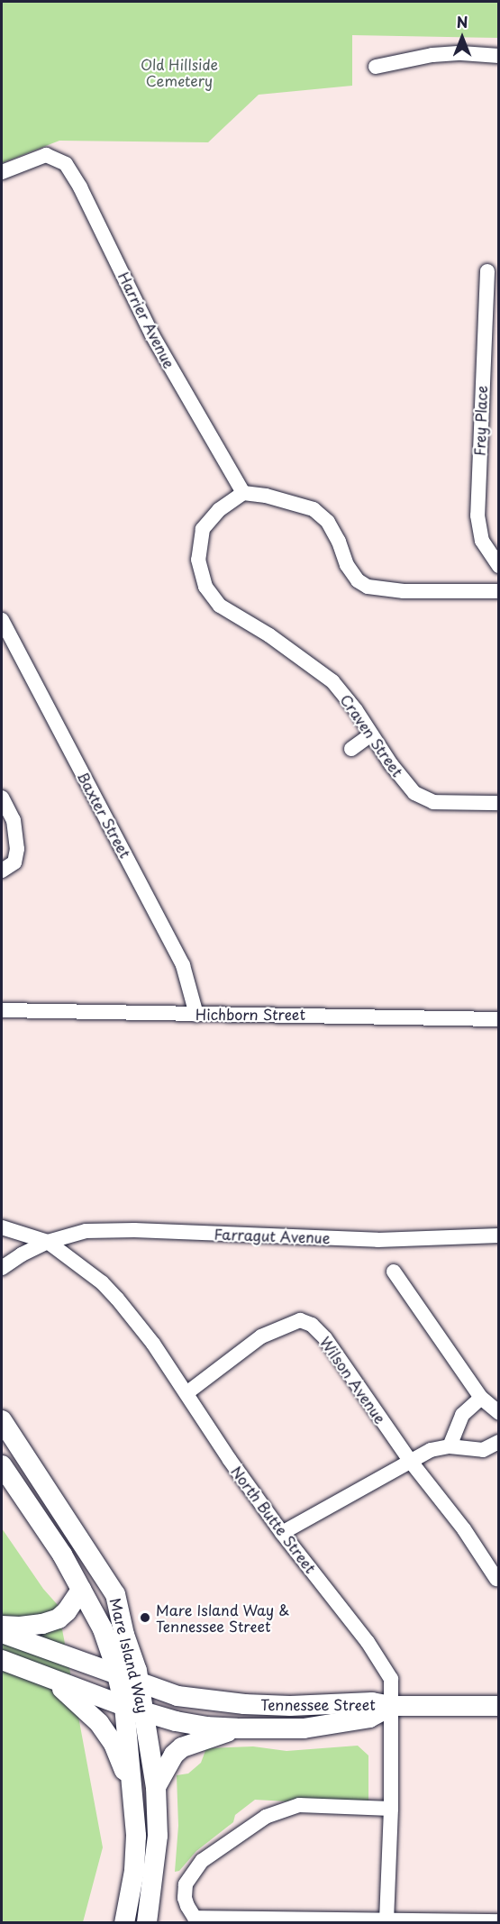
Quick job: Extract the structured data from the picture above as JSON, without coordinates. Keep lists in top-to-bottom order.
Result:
{
  "streets": {
    "main road": ["Mare Island Way", "Tennessee Street"],
    "street": [
      "Harrier Avenue",
      "Frey Place",
      "Craven Street",
      "Baxter Street",
      "Hichborn Street",
      "Farragut Avenue",
      "Wilson Avenue",
      "North Butte Street"
    ]
  },
  "crossings": [
    ["Harrier Avenue", "Craven Street"],
    ["Baxter Street", "Hichborn Street"],
    ["Wilson Avenue", "North Butte Street"],
    ["North Butte Street", "Tennessee Street"],
    ["Mare Island Way", "Tennessee Street"]
  ],
  "parks": ["Old Hillside Cemetery"],
  "places": ["Mare Island Way & Tennessee Street"],
  "north": "top"
}
